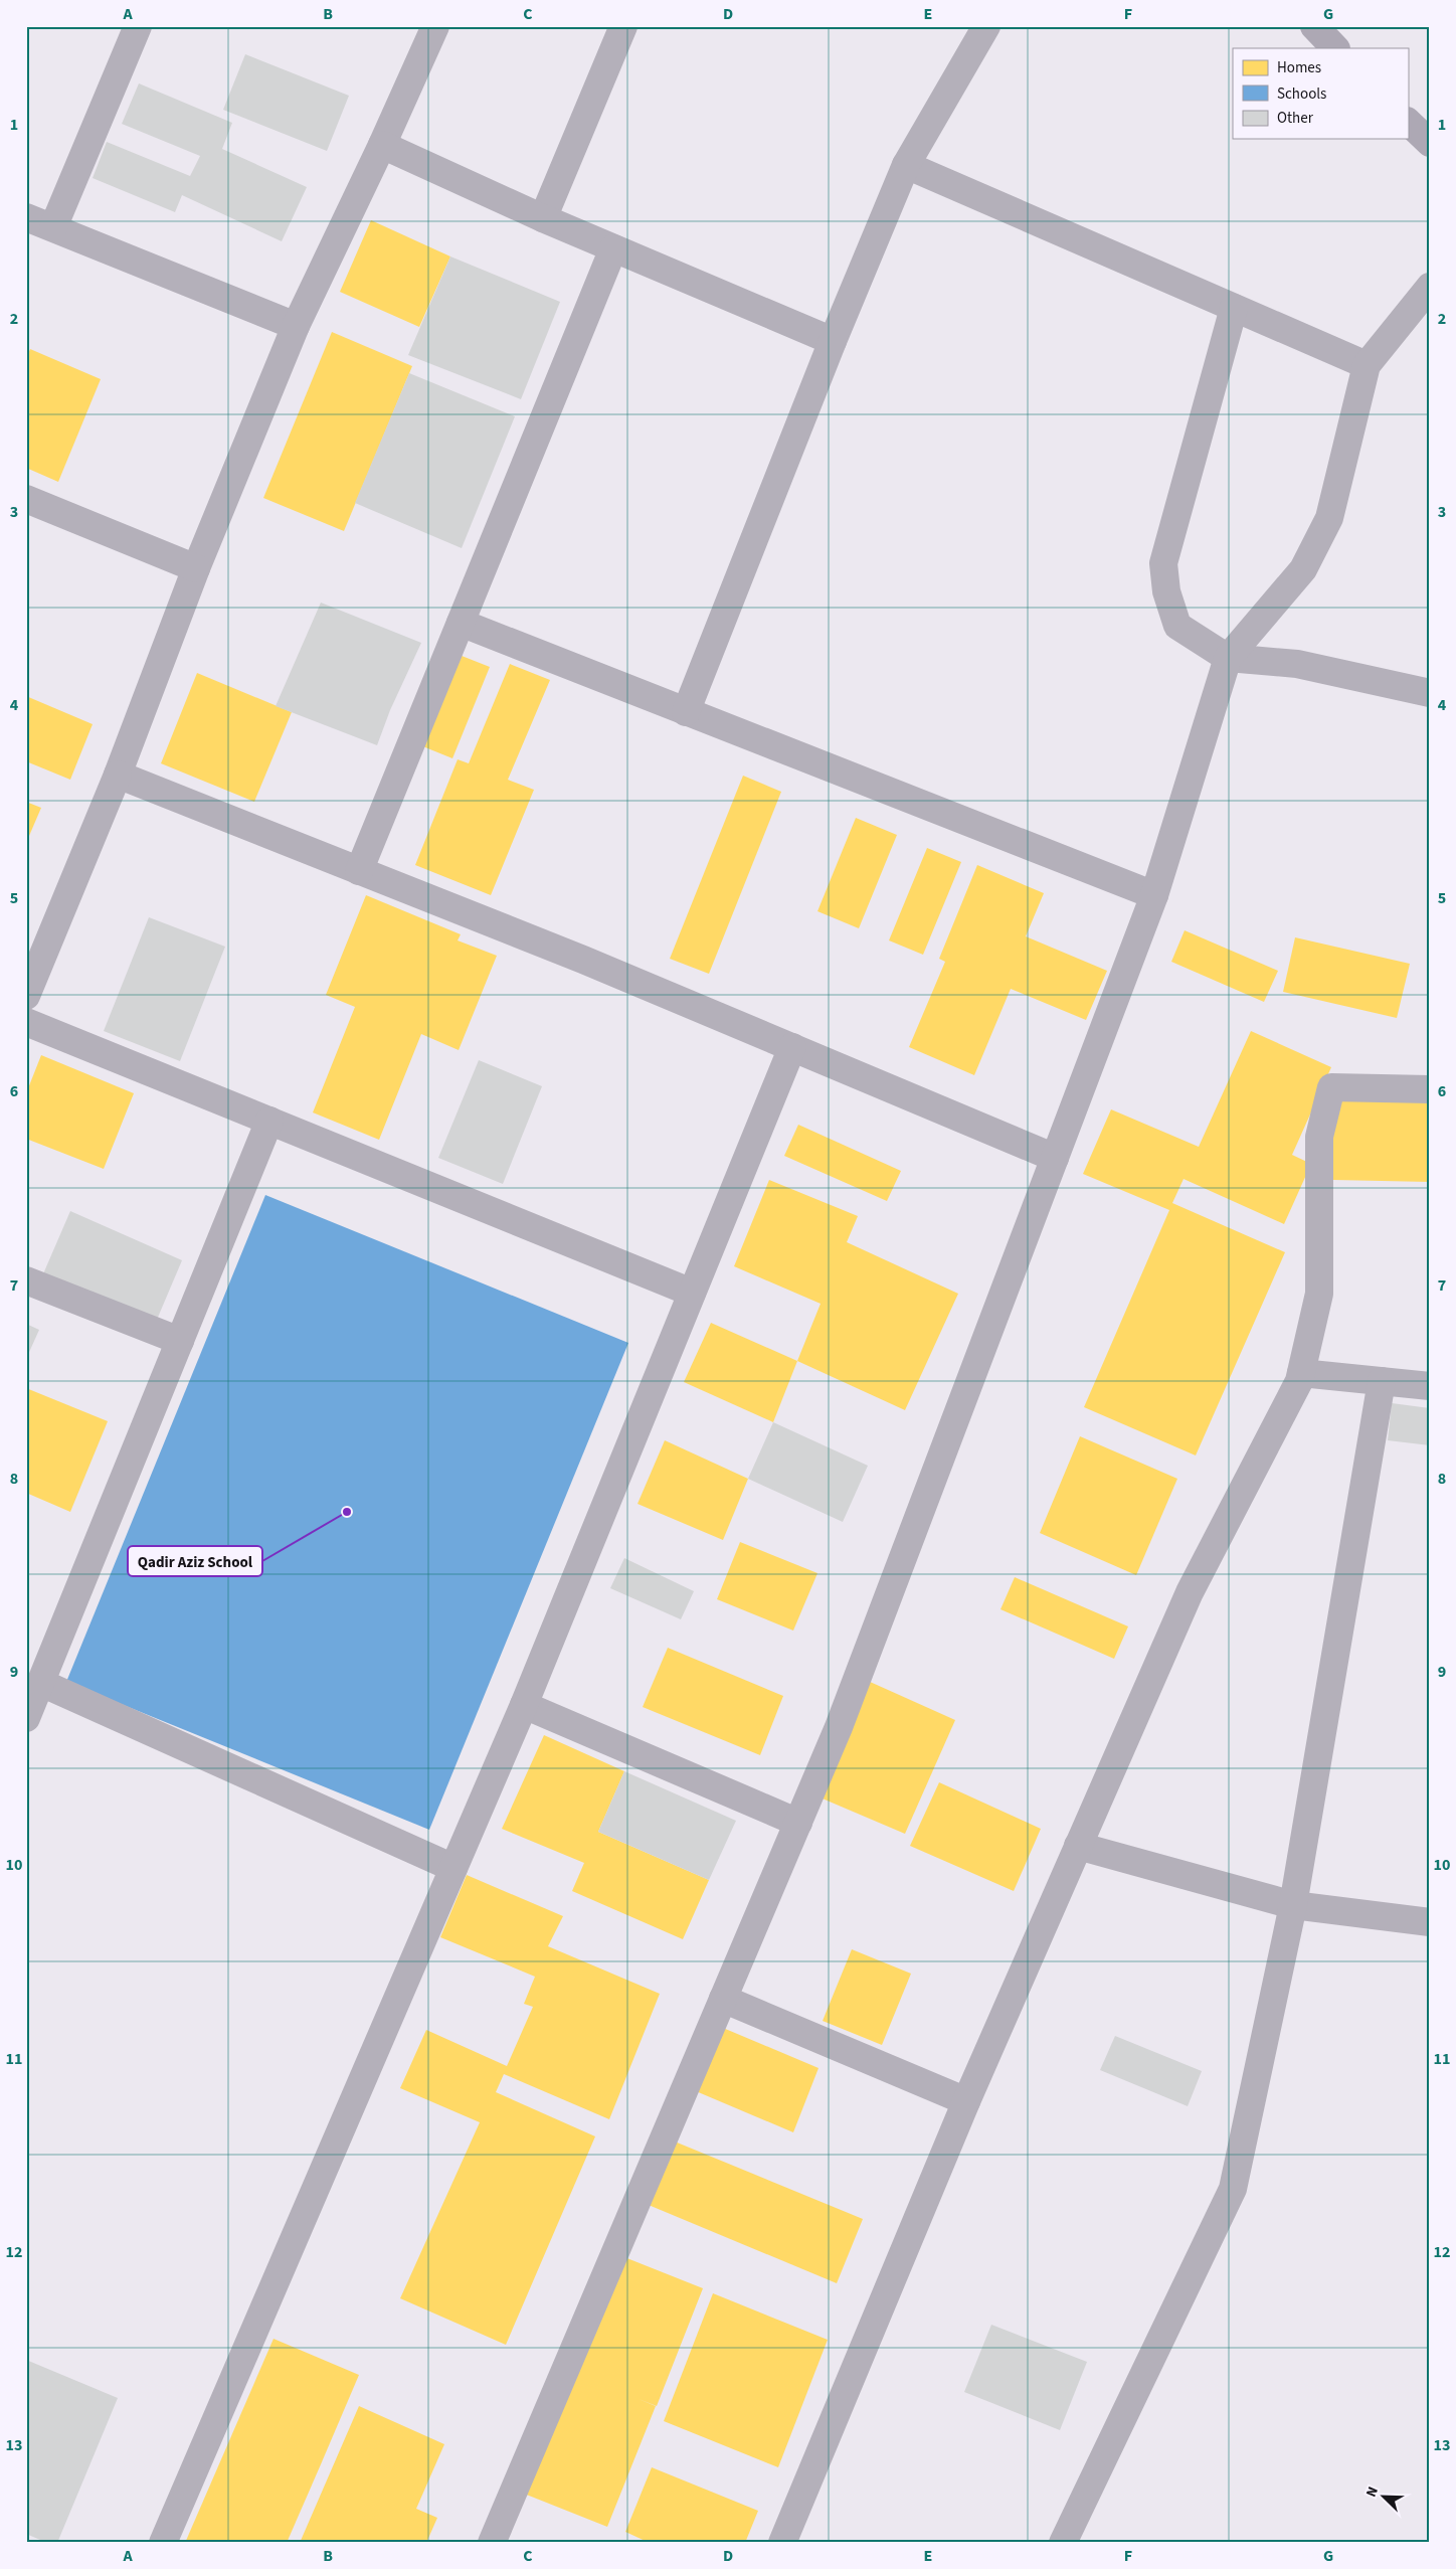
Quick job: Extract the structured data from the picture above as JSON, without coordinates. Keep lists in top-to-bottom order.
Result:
{
  "places": ["Qadir Aziz School"],
  "legend": ["Homes", "Schools", "Other"],
  "north": "top left",
  "grid": {
    "columns": [
      "A",
      "B",
      "C",
      "D",
      "E",
      "F",
      "G"
    ],
    "rows": [
      "1",
      "2",
      "3",
      "4",
      "5",
      "6",
      "7",
      "8",
      "9",
      "10",
      "11",
      "12",
      "13"
    ]
  }
}
